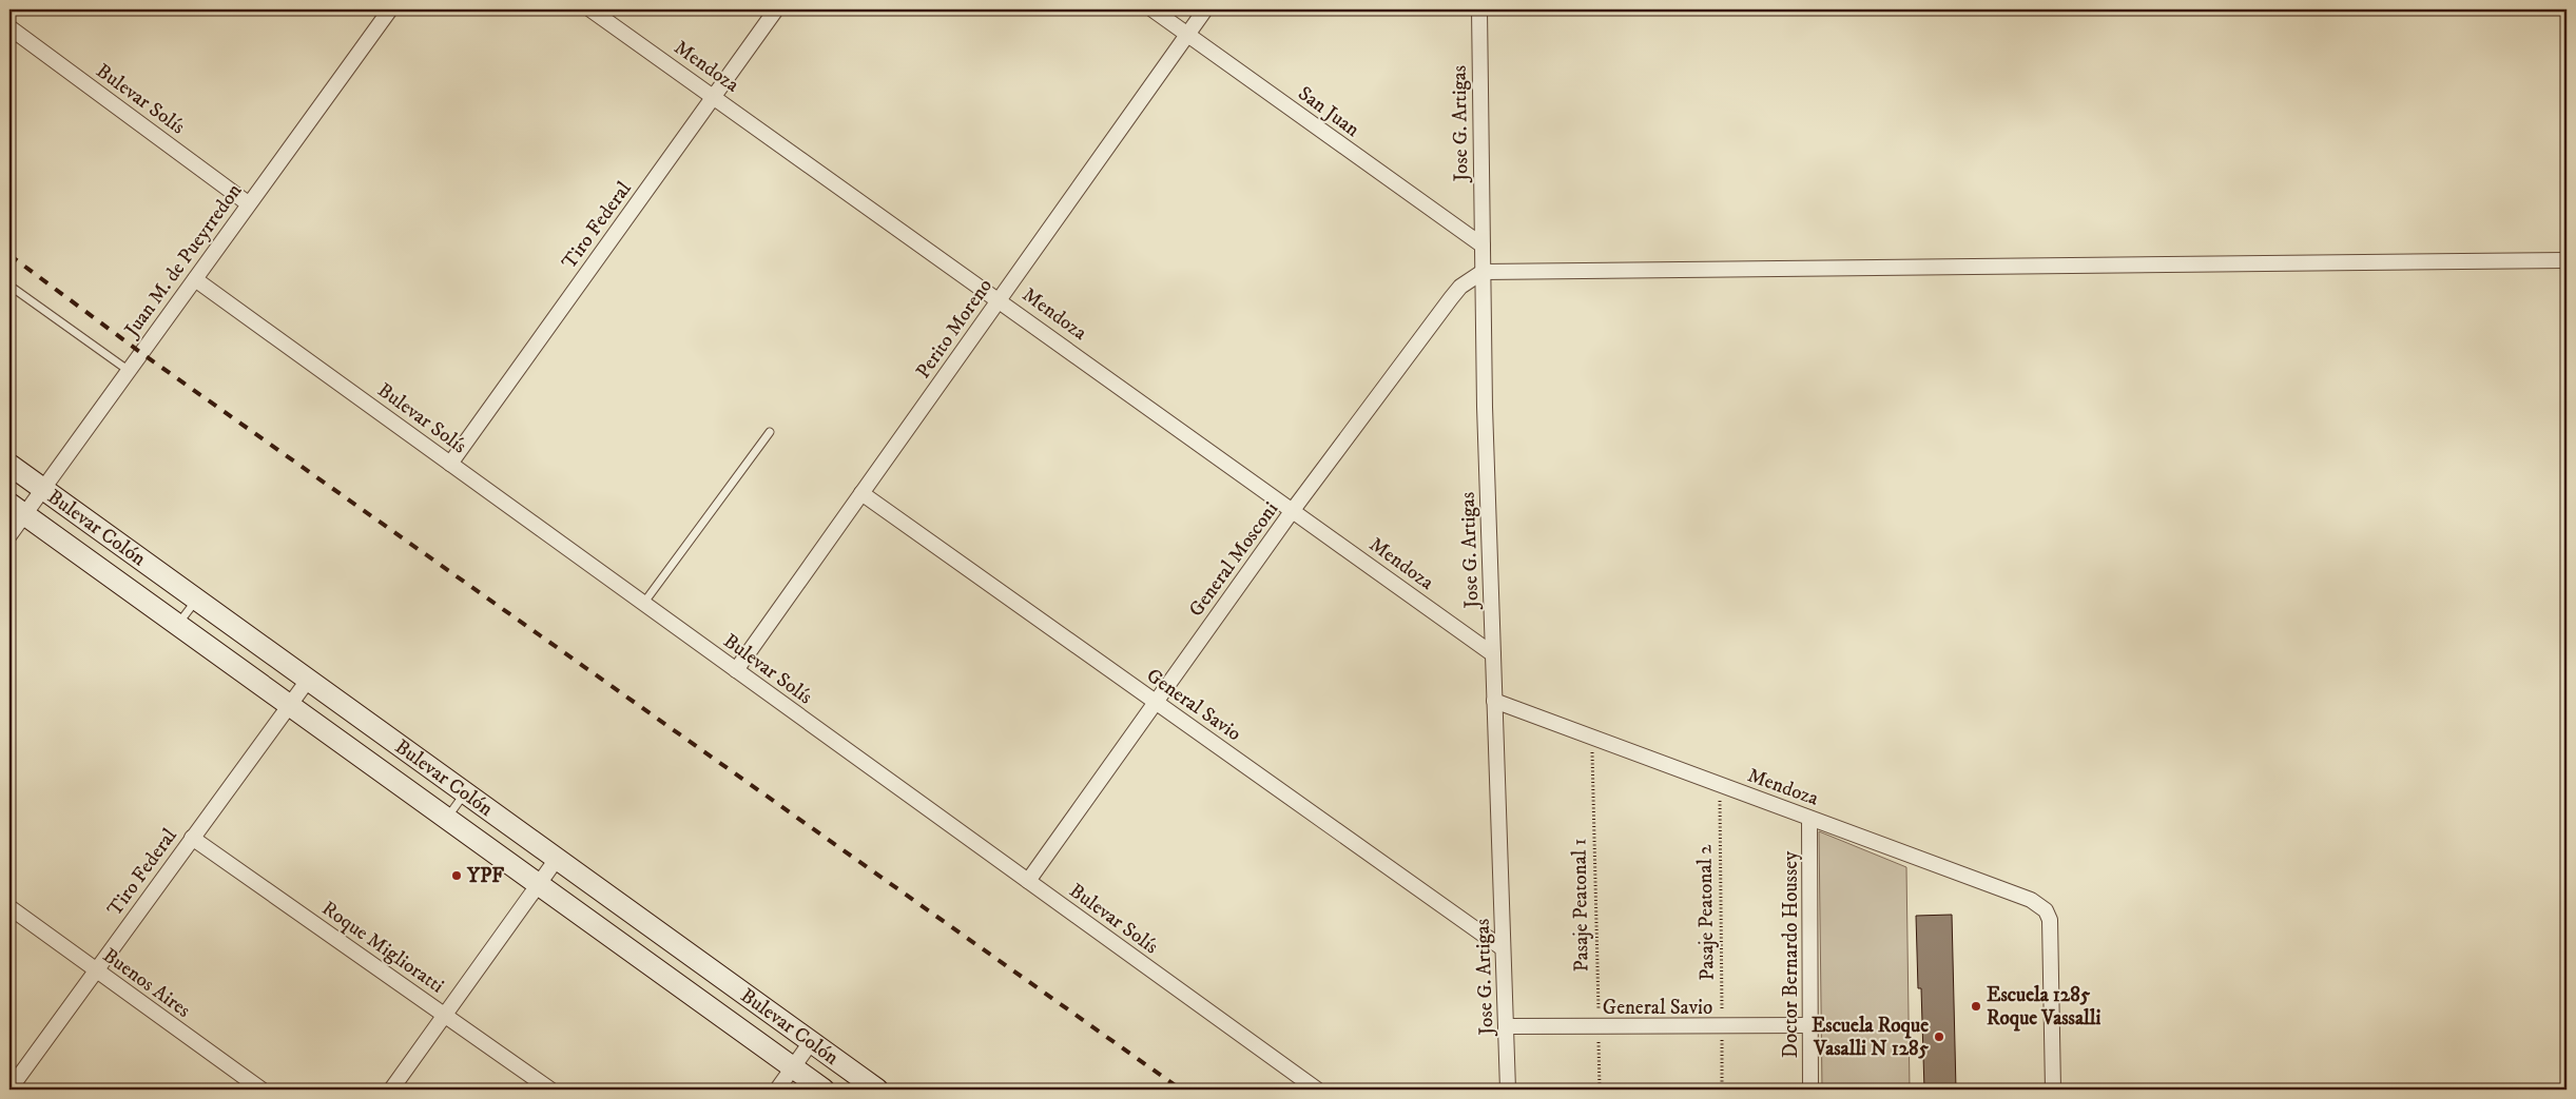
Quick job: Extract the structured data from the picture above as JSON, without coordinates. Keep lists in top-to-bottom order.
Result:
{
  "streets": {
    "main road": ["Bulevar Colón"],
    "street": [
      "Mendoza",
      "Bulevar Solís",
      "San Juan",
      "Jose G. Artigas",
      "Tiro Federal",
      "Juan M. de Pueyrredon",
      "Perito Moreno",
      "General Mosconi",
      "General Savio",
      "Roque Miglioratti",
      "Doctor Bernardo Houssey",
      "Buenos Aires"
    ],
    "path": ["Pasaje Peatonal 1", "Pasaje Peatonal 2"]
  },
  "crossings": [
    ["Mendoza", "Jose G. Artigas"],
    ["Mendoza", "Tiro Federal"],
    ["Mendoza", "Perito Moreno"],
    ["Mendoza", "General Mosconi"],
    ["Mendoza", "Doctor Bernardo Houssey"],
    ["Bulevar Solís", "Tiro Federal"],
    ["Bulevar Solís", "Juan M. de Pueyrredon"],
    ["Bulevar Solís", "Perito Moreno"],
    ["Bulevar Solís", "General Mosconi"],
    ["San Juan", "Jose G. Artigas"],
    ["San Juan", "Perito Moreno"],
    ["Jose G. Artigas", "General Mosconi"],
    ["Jose G. Artigas", "General Savio"],
    ["Tiro Federal", "Bulevar Colón"],
    ["Tiro Federal", "Roque Miglioratti"],
    ["Tiro Federal", "Buenos Aires"],
    ["Juan M. de Pueyrredon", "Bulevar Colón"],
    ["Perito Moreno", "General Savio"],
    ["General Mosconi", "General Savio"],
    ["General Savio", "Pasaje Peatonal 1"],
    ["General Savio", "Pasaje Peatonal 2"],
    ["General Savio", "Doctor Bernardo Houssey"]
  ],
  "places": ["YPF", "Escuela 1285 Roque Vassalli", "Escuela Roque Vasalli N 1285"]
}
